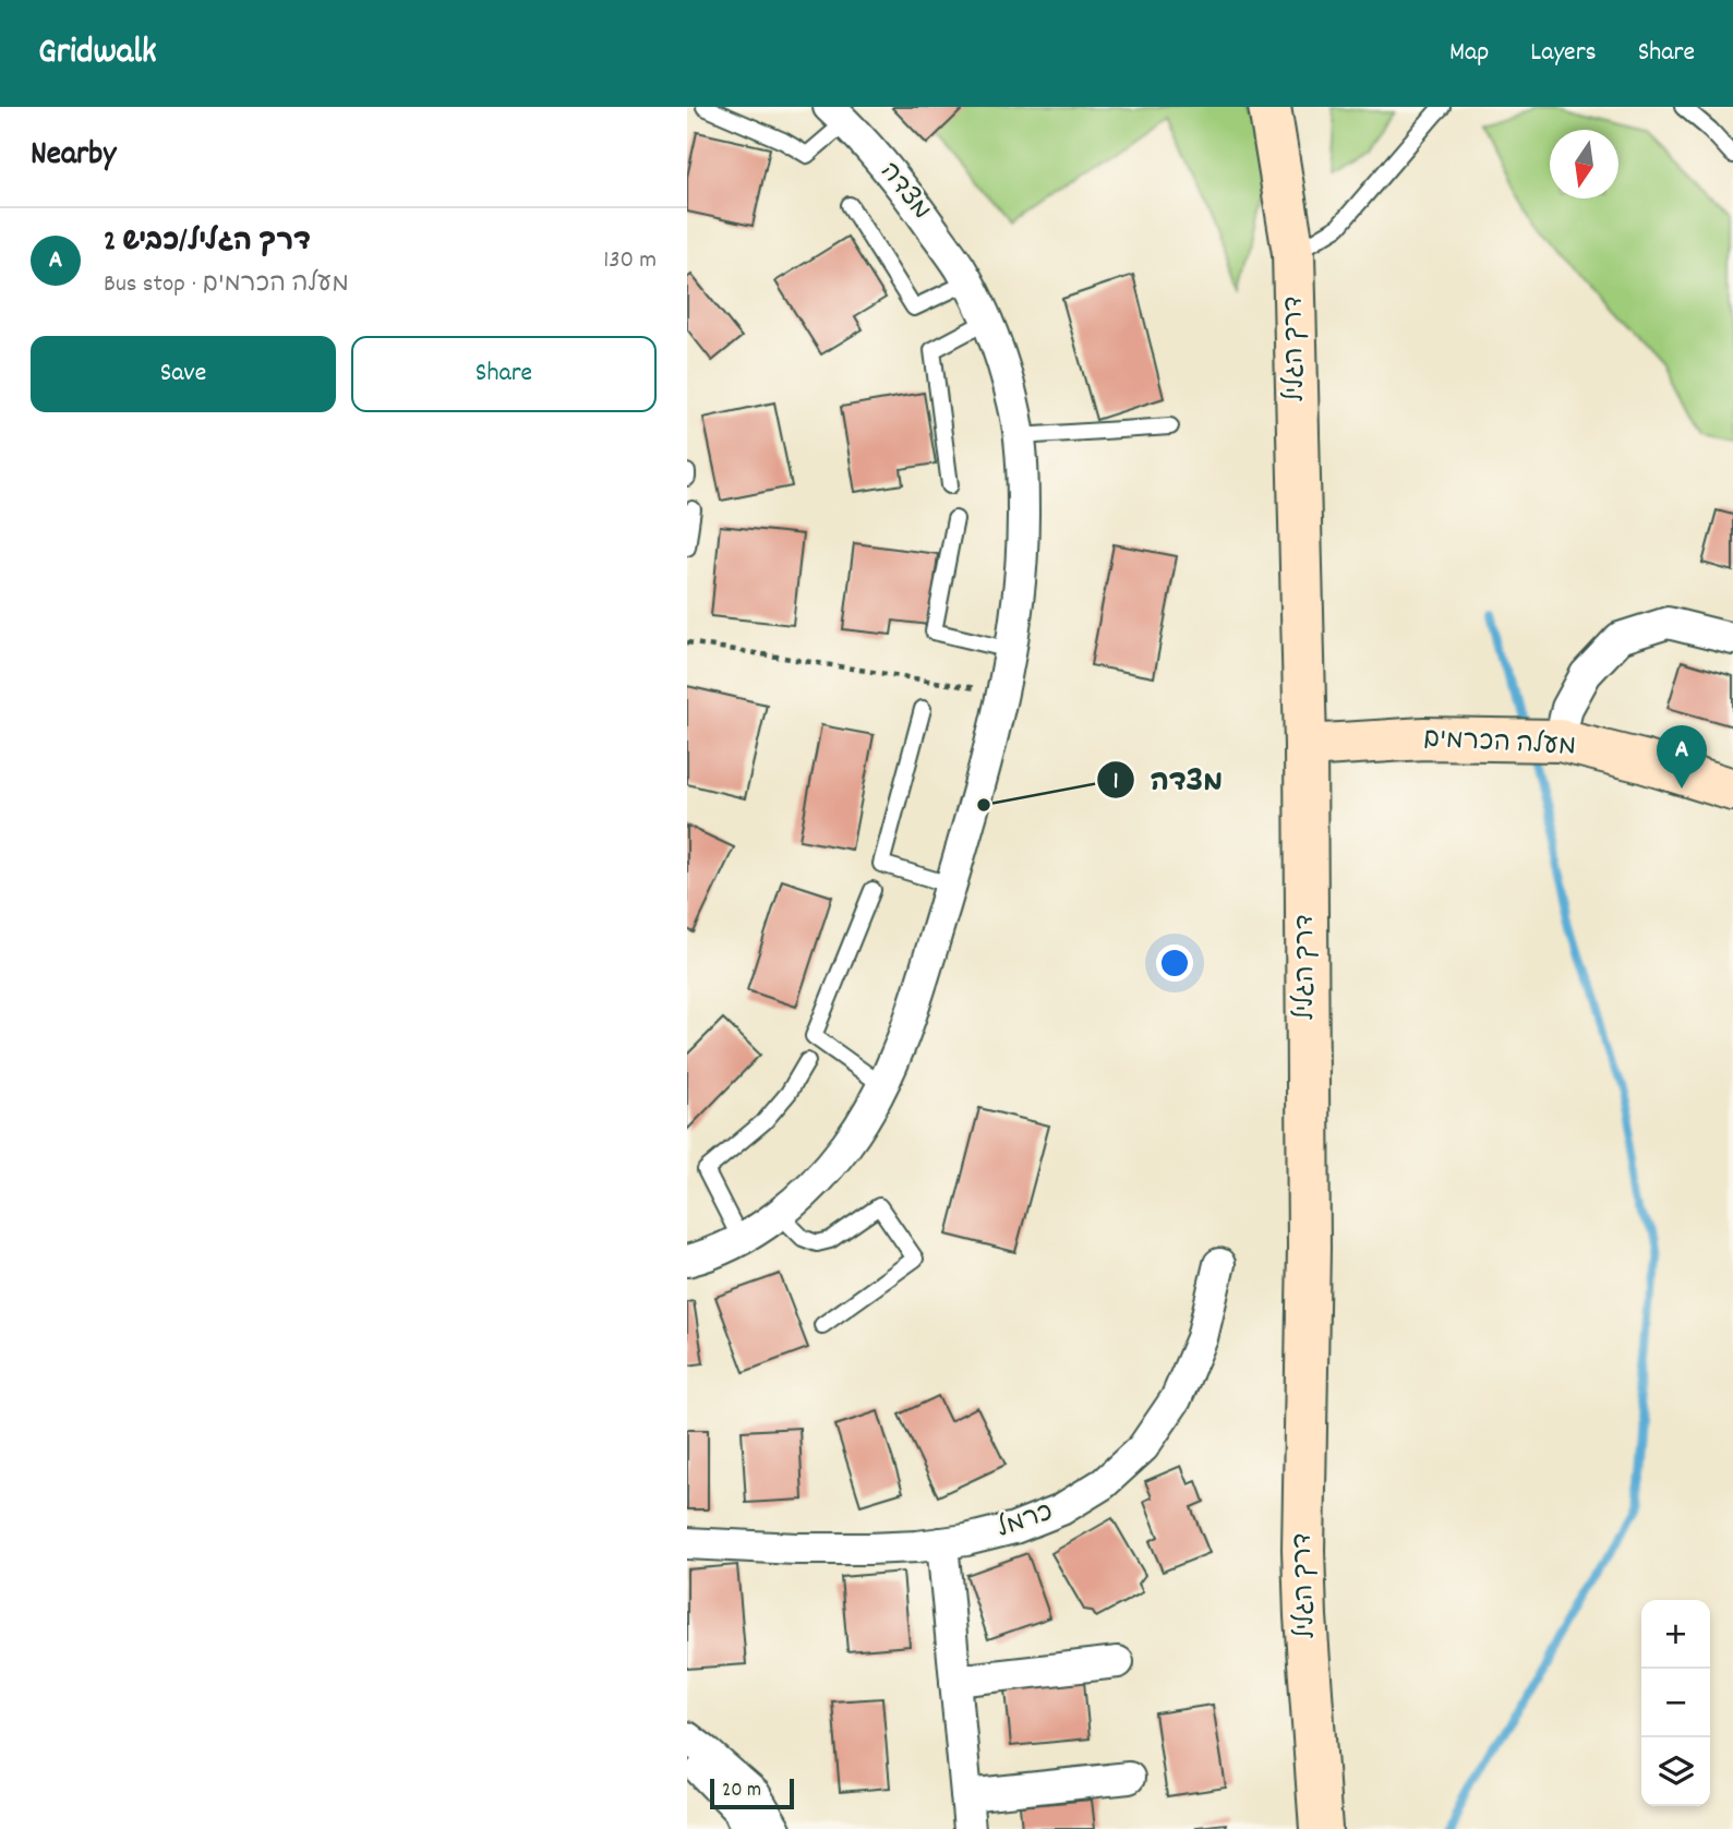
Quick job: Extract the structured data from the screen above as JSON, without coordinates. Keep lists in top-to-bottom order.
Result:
{
  "streets": {
    "street": [
      "מצדה",
      "דרך הגליל",
      "מעלה הכרמים",
      "כרמל"
    ]
  },
  "crossings": [
    ["דרך הגליל", "מעלה הכרמים"]
  ],
  "places": ["מצדה"],
  "scale_bar": "20 m",
  "north": "bottom",
  "page": {
    "header": "Gridwalk",
    "nav": ["Map", "Layers", "Share"],
    "heading": "Nearby",
    "list": [
      {
        "mark": "A",
        "name": "דרך הגליל/כביש 2",
        "note": "Bus stop · מעלה הכרמים",
        "value": "130 m"
      }
    ],
    "buttons": ["Save", "Share"],
    "pins": "A",
    "map_buttons": ["+", "−"],
    "scale": "20 m"
  }
}
